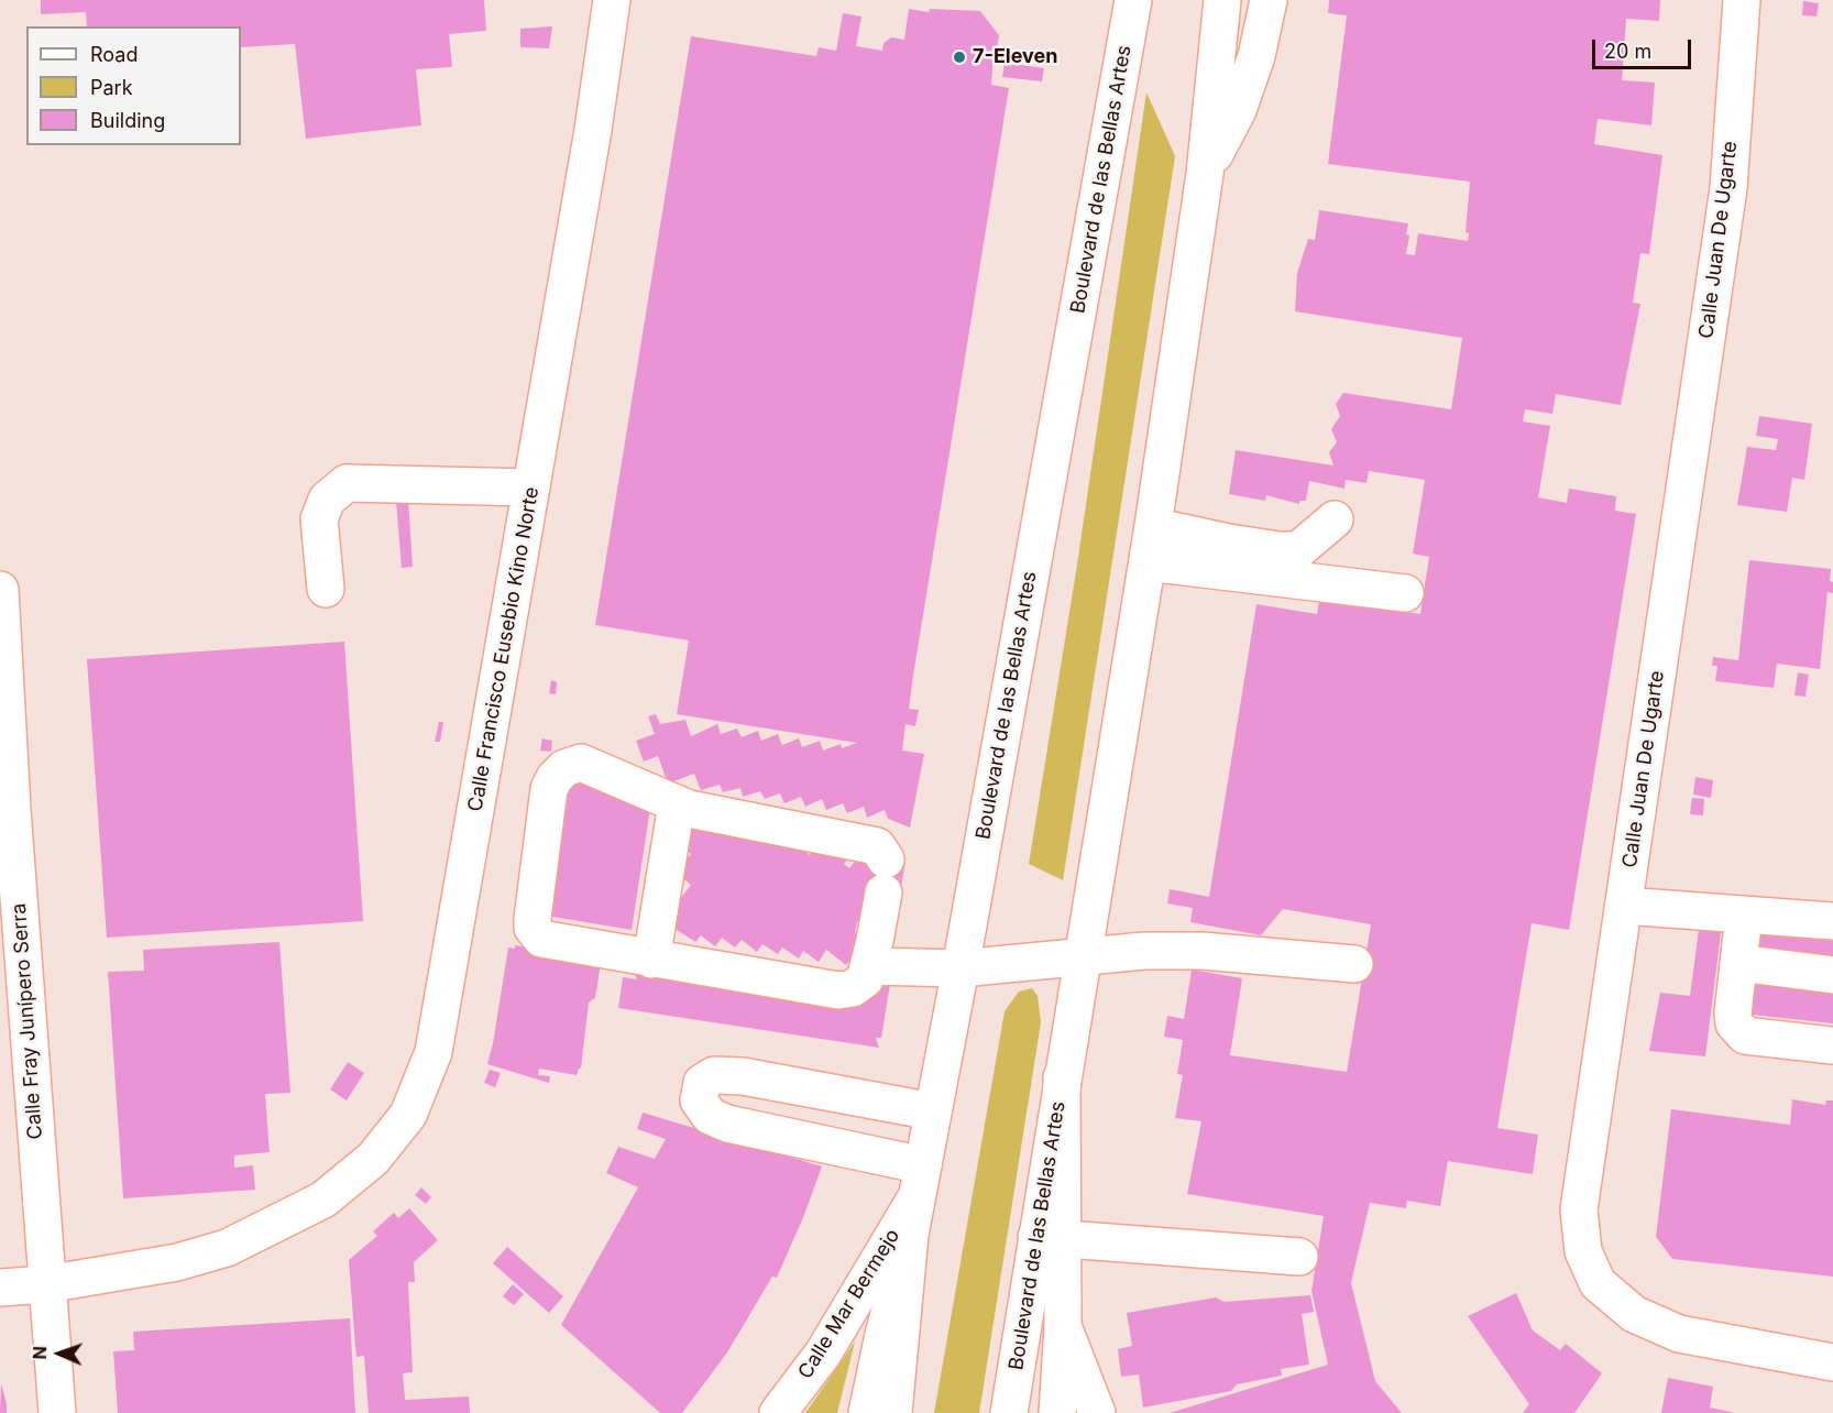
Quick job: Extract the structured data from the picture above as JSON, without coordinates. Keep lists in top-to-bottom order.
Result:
{
  "streets": {
    "main road": [
      "Boulevard de las Bellas Artes",
      "Calle Juan De Ugarte",
      "Calle Francisco Eusebio Kino Norte",
      "Calle Fray Junípero Serra",
      "Calle Mar Bermejo"
    ]
  },
  "crossings": [
    ["Boulevard de las Bellas Artes", "Calle Mar Bermejo"],
    ["Calle Francisco Eusebio Kino Norte", "Calle Fray Junípero Serra"]
  ],
  "places": ["7-Eleven"],
  "legend": ["Road", "Park", "Building"],
  "scale_bar": "20 m",
  "north": "left"
}
